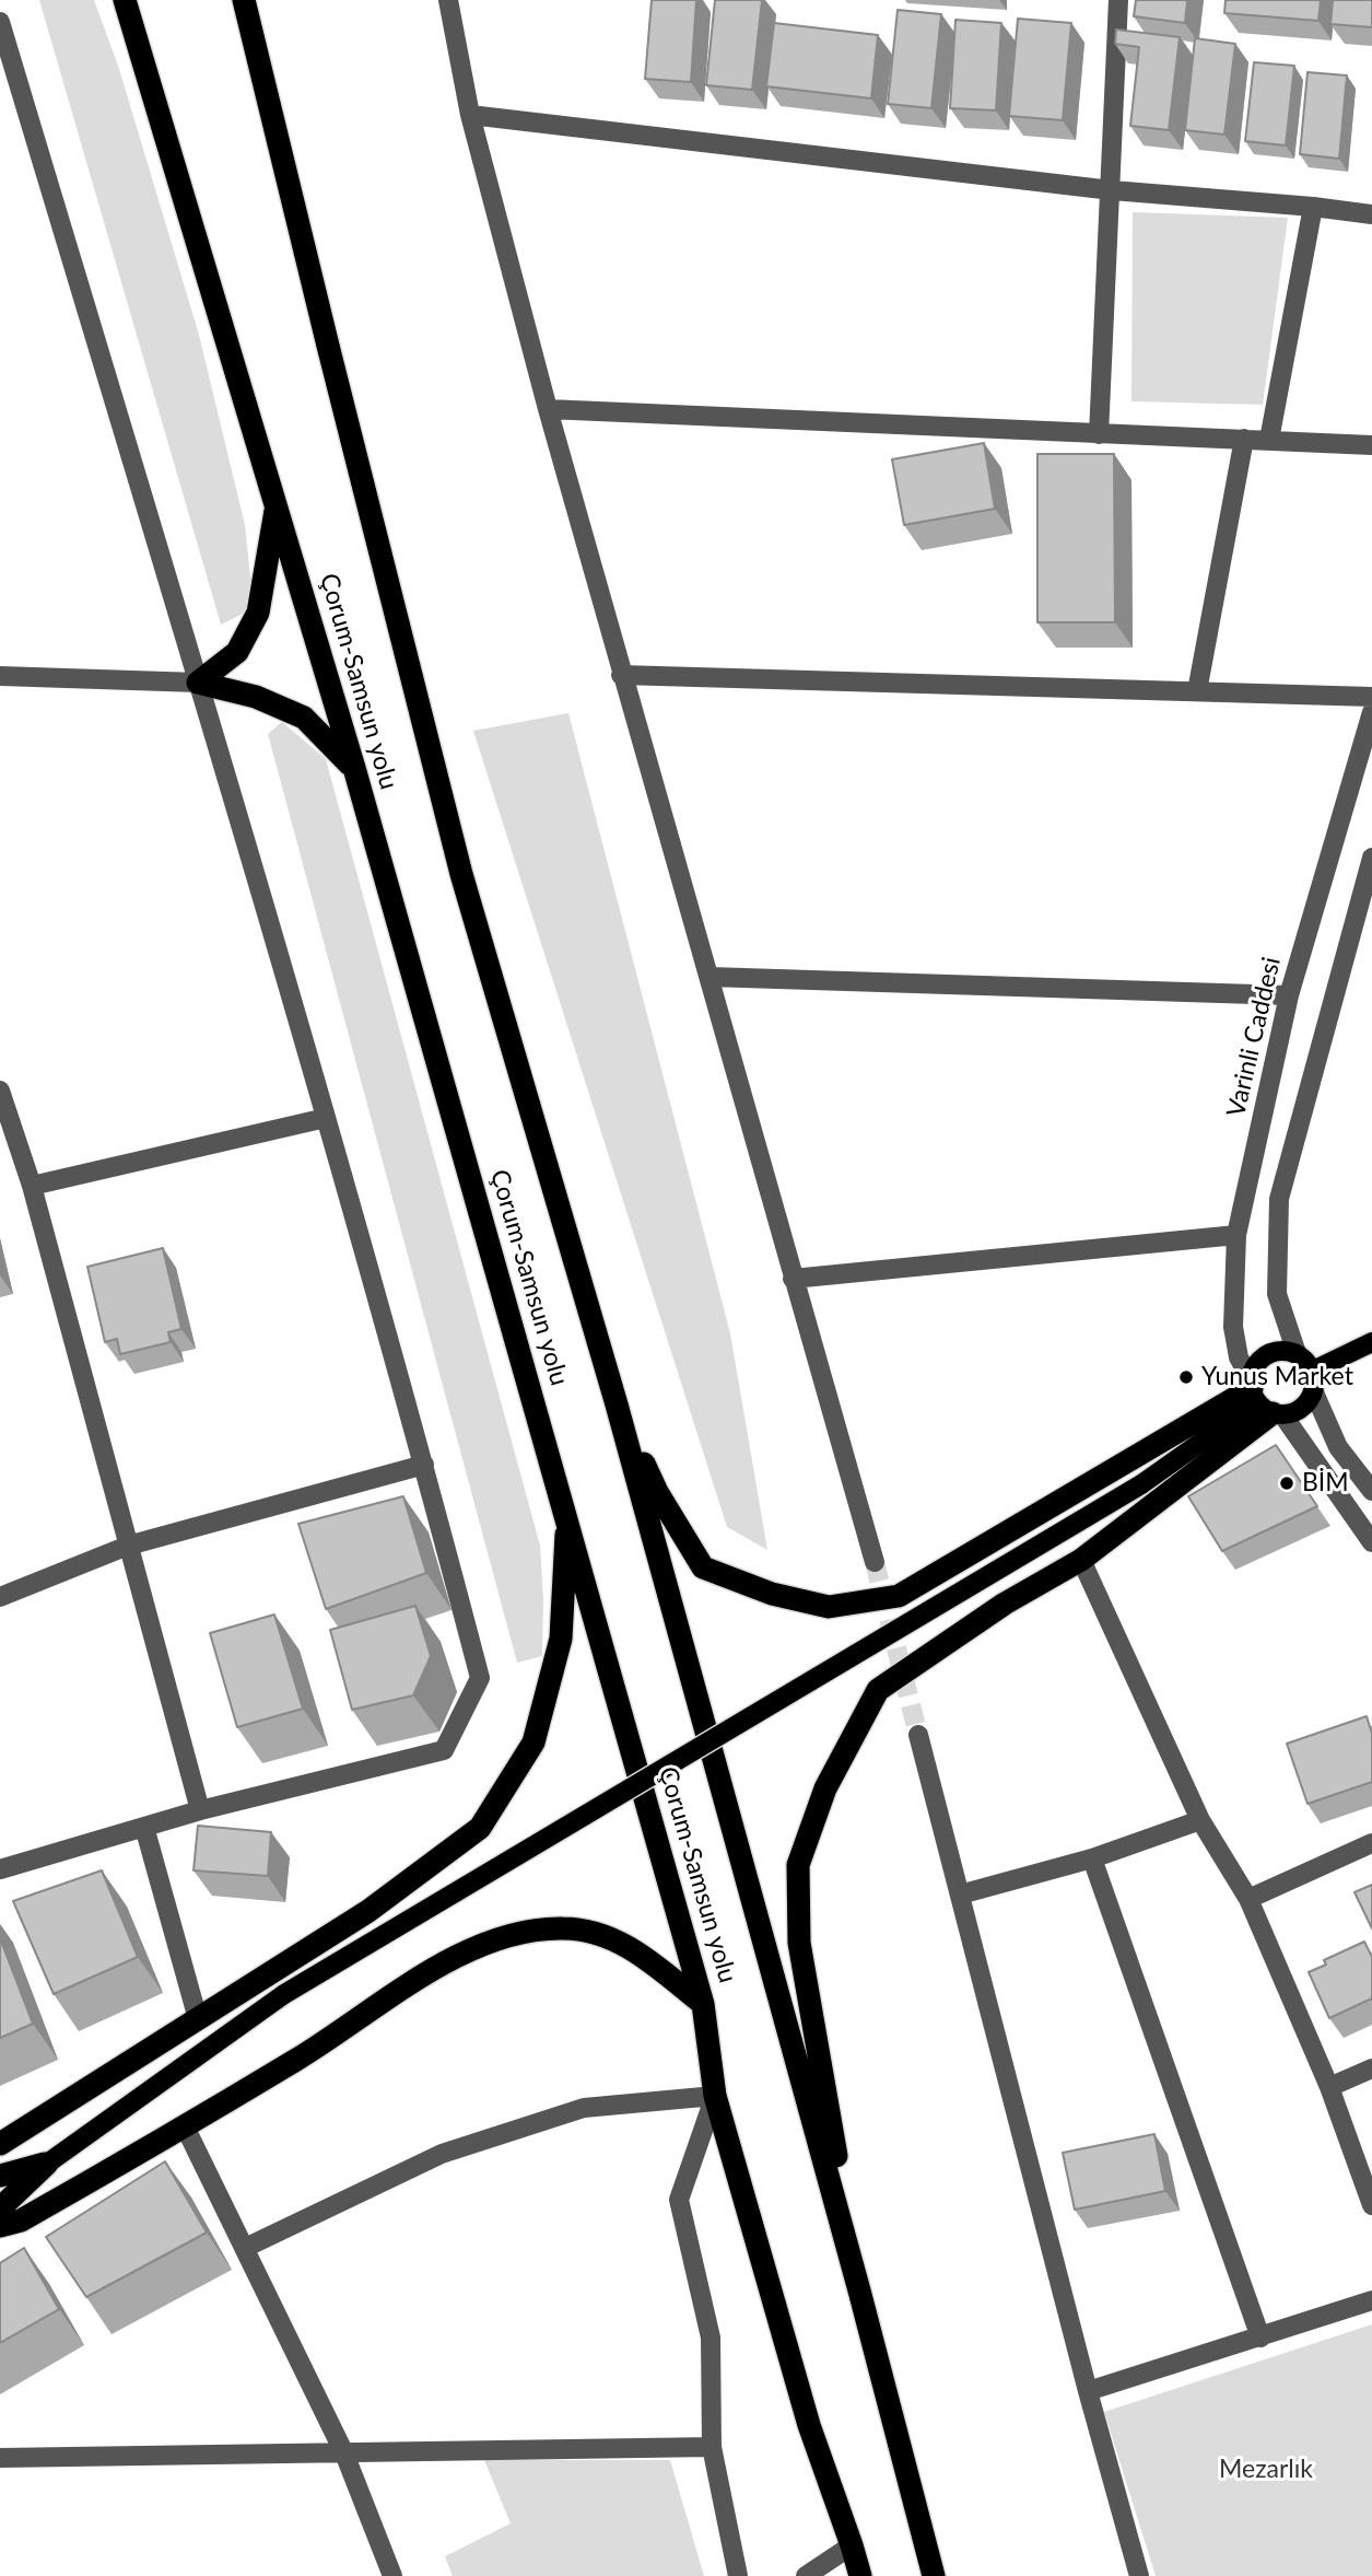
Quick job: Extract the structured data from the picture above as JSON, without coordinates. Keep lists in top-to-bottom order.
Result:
{
  "streets": {
    "highway": ["Çorum-Samsun yolu"],
    "street": ["Varinli Caddesi"]
  },
  "parks": ["Mezarlık"],
  "places": ["Yunus Market", "BİM"]
}
